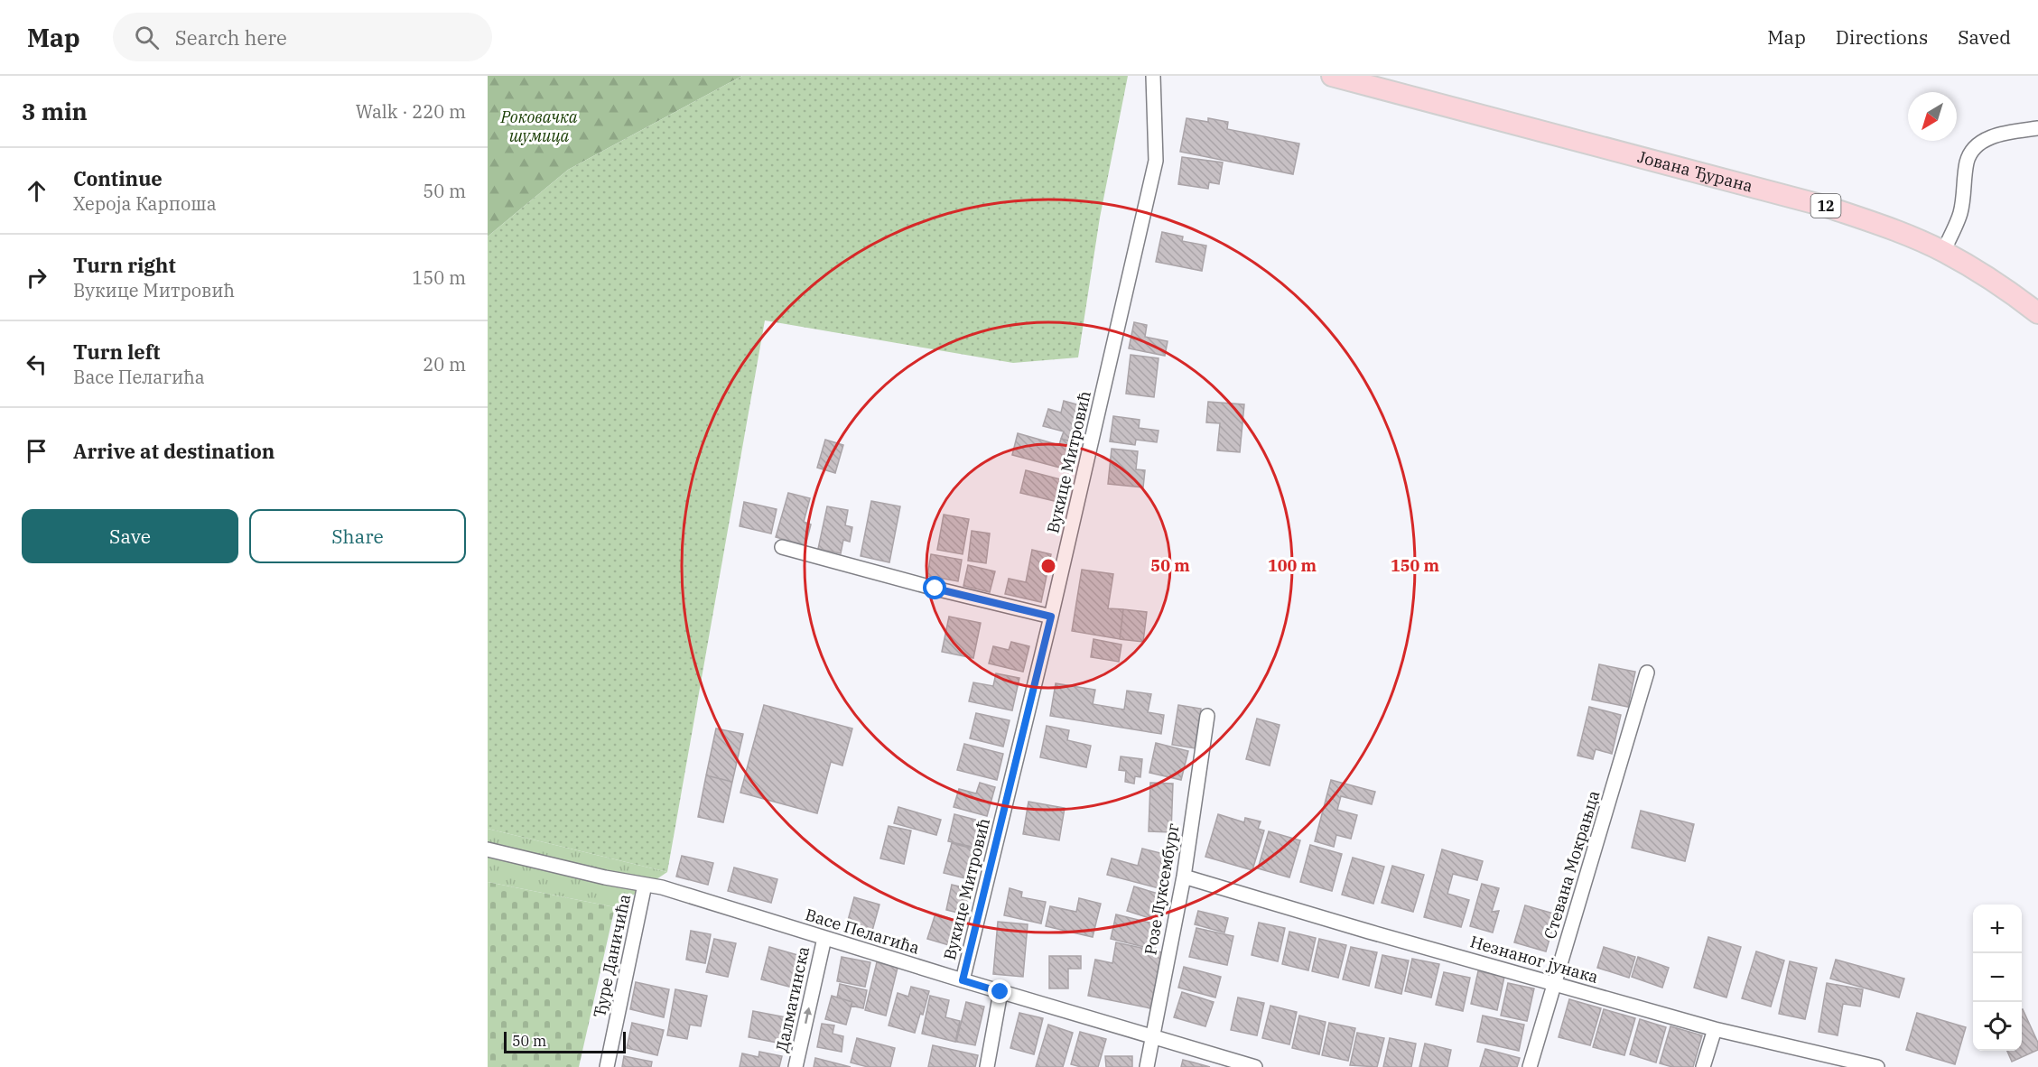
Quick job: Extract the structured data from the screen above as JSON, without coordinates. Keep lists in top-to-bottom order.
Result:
{
  "streets": {
    "main road": ["Јована Ђурана", "12"],
    "street": [
      "Вукице Митровић",
      "Стевана Мокрањца",
      "Розе Луксембург",
      "Васе Пелагића",
      "Ђуре Даничића",
      "Незнаног јунака",
      "Далматинска"
    ]
  },
  "crossings": [
    ["Вукице Митровић", "Васе Пелагића"],
    ["Стевана Мокрањца", "Незнаног јунака"],
    ["Розе Луксембург", "Васе Пелагића"],
    ["Розе Луксембург", "Незнаног јунака"],
    ["Васе Пелагића", "Ђуре Даничића"],
    ["Васе Пелагића", "Далматинска"]
  ],
  "one_way": ["Далматинска"],
  "parks": ["Роковачка шумица"],
  "scale_bar": "50 m",
  "north": "bottom left",
  "page": {
    "header": "Map",
    "search": "Search here",
    "nav": ["Map", "Directions", "Saved"],
    "heading": ["3 min", "Walk · 220 m"],
    "list": [
      ["Continue", "Хероја Карпоша", "50 m"],
      ["Turn right", "Вукице Митровић", "150 m"],
      ["Turn left", "Васе Пелагића", "20 m"],
      "Arrive at destination"
    ],
    "buttons": ["Save", "Share"],
    "map_buttons": ["+", "−"],
    "scale": "50 m"
  },
  "rings": ["50 m", "100 m", "150 m"]
}
